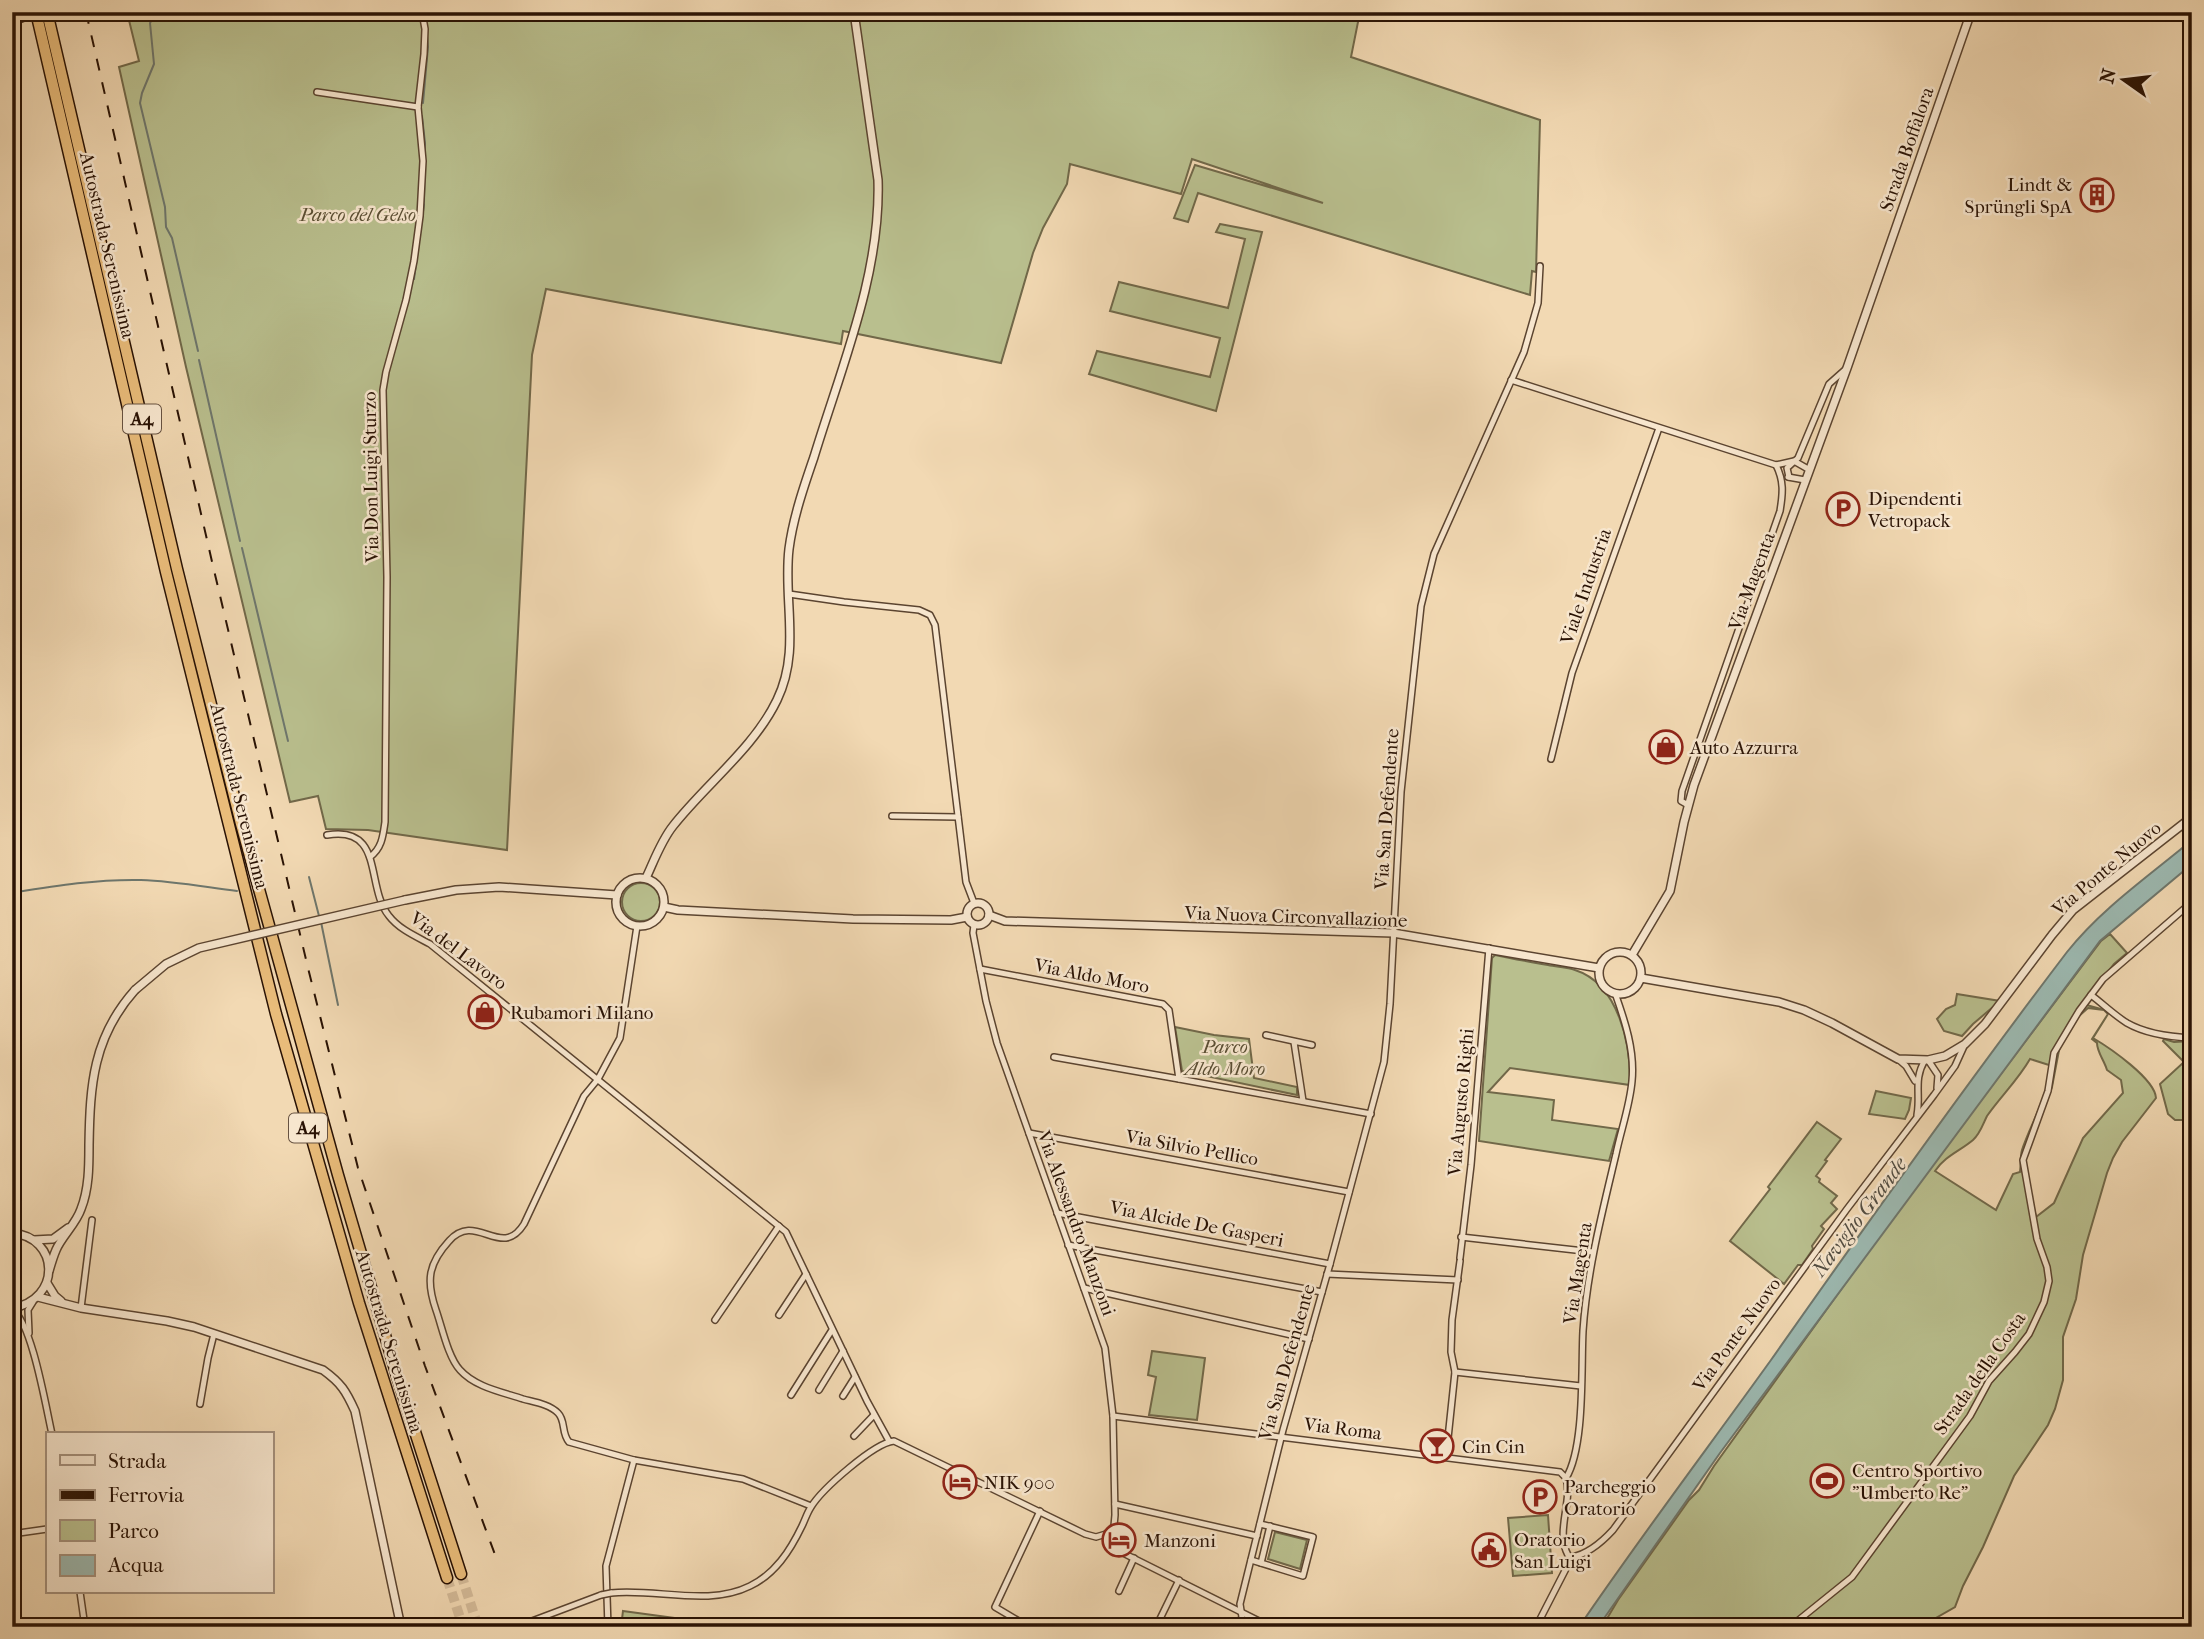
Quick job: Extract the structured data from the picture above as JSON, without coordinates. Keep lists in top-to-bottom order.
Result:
{
  "streets": {
    "highway": ["Autostrada Serenissima", "A4"],
    "street": [
      "Strada Boffalora",
      "Via Don Luigi Sturzo",
      "Via Magenta",
      "Viale Industria",
      "Via San Defendente",
      "Via Ponte Nuovo",
      "Via Nuova Circonvallazione",
      "Via del Lavoro",
      "Via Aldo Moro",
      "Via Augusto Righi",
      "Via Silvio Pellico",
      "Via Alessandro Manzoni",
      "Via Alcide De Gasperi",
      "Strada della Costa",
      "Via Roma"
    ]
  },
  "crossings": [
    ["Strada Boffalora", "Via Magenta"],
    ["Via Don Luigi Sturzo", "Via del Lavoro"],
    ["Via Magenta", "Via Ponte Nuovo"],
    ["Via Magenta", "Via Nuova Circonvallazione"],
    ["Via Magenta", "Via Roma"],
    ["Via San Defendente", "Via Nuova Circonvallazione"],
    ["Via San Defendente", "Via Silvio Pellico"],
    ["Via San Defendente", "Via Alcide De Gasperi"],
    ["Via San Defendente", "Via Roma"],
    ["Via Nuova Circonvallazione", "Via Augusto Righi"],
    ["Via Nuova Circonvallazione", "Via Alessandro Manzoni"],
    ["Via Aldo Moro", "Via Alessandro Manzoni"],
    ["Via Augusto Righi", "Via Roma"],
    ["Via Silvio Pellico", "Via Alessandro Manzoni"],
    ["Via Alessandro Manzoni", "Via Alcide De Gasperi"],
    ["Via Alessandro Manzoni", "Via Roma"]
  ],
  "water": ["Naviglio Grande"],
  "parks": ["Parco del Gelso", "Parco Aldo Moro"],
  "places": {
    "building": ["Lindt & Sprüngli SpA"],
    "parking": ["Dipendenti Vetropack", "Parcheggio Oratorio"],
    "shop": ["Auto Azzurra", "Rubamori Milano"],
    "bar": ["Cin Cin"],
    "sports": ["Centro Sportivo \"Umberto Re\""],
    "hotel": ["NIK 900", "Manzoni"],
    "public building": ["Oratorio San Luigi"]
  },
  "legend": [
    "Strada",
    "Ferrovia",
    "Parco",
    "Acqua"
  ],
  "north": "left"
}
